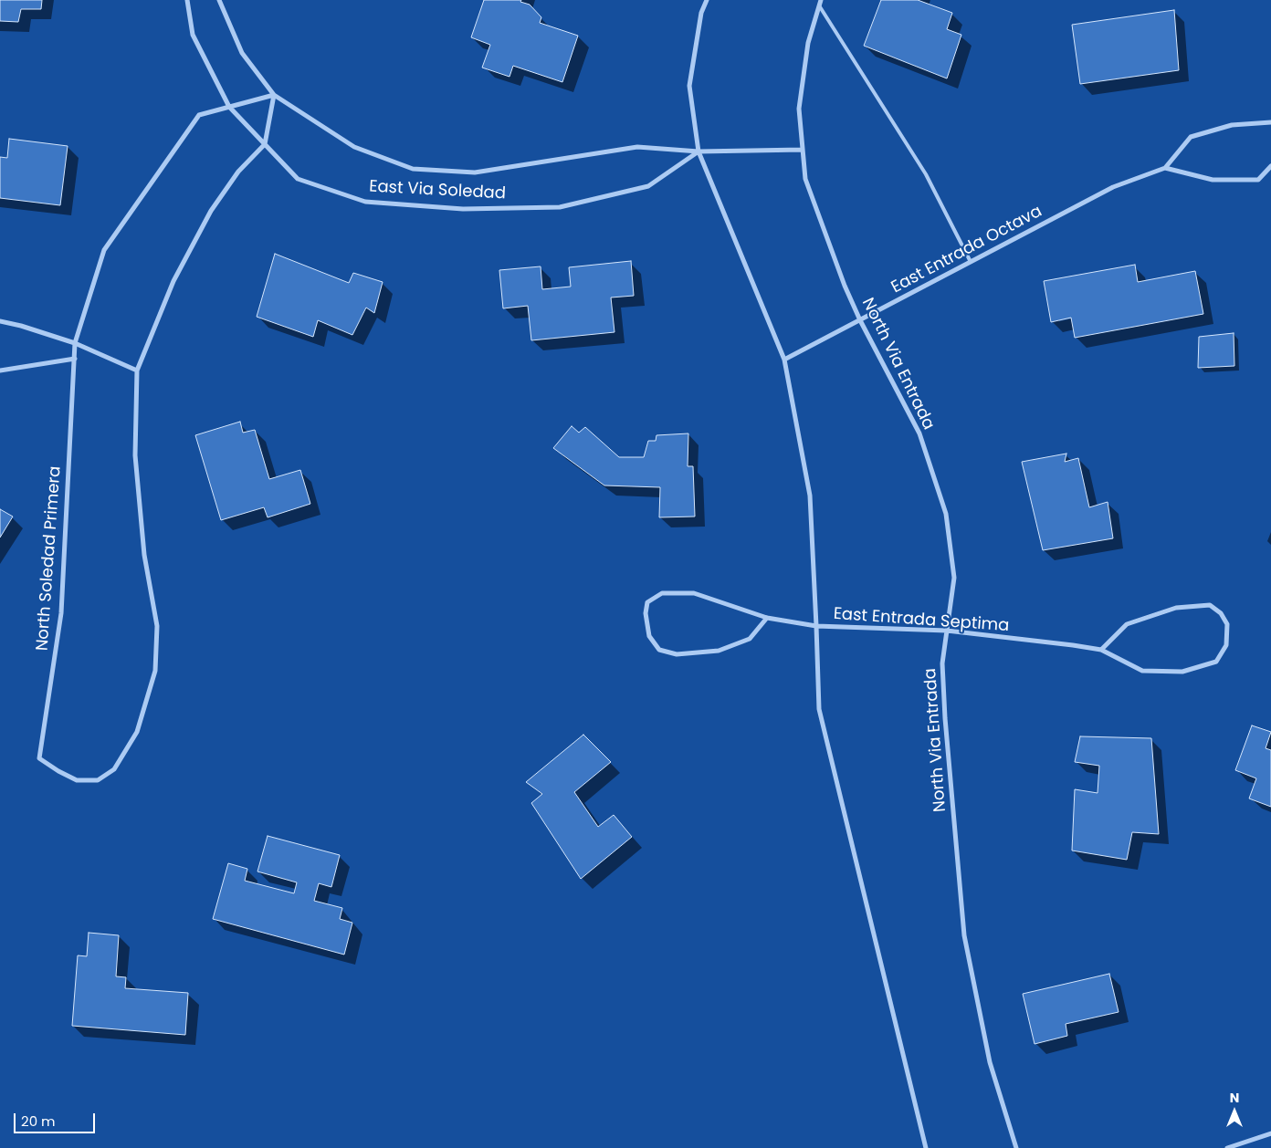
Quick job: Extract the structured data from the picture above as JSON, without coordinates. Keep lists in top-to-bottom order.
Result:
{
  "streets": {
    "street": [
      "East Via Soledad",
      "East Entrada Octava",
      "North Via Entrada",
      "North Soledad Primera",
      "East Entrada Septima"
    ]
  },
  "crossings": [
    ["East Via Soledad", "North Via Entrada"],
    ["East Via Soledad", "North Soledad Primera"],
    ["East Entrada Octava", "North Via Entrada"],
    ["North Via Entrada", "East Entrada Septima"]
  ],
  "scale_bar": "20 m",
  "north": "top"
}
